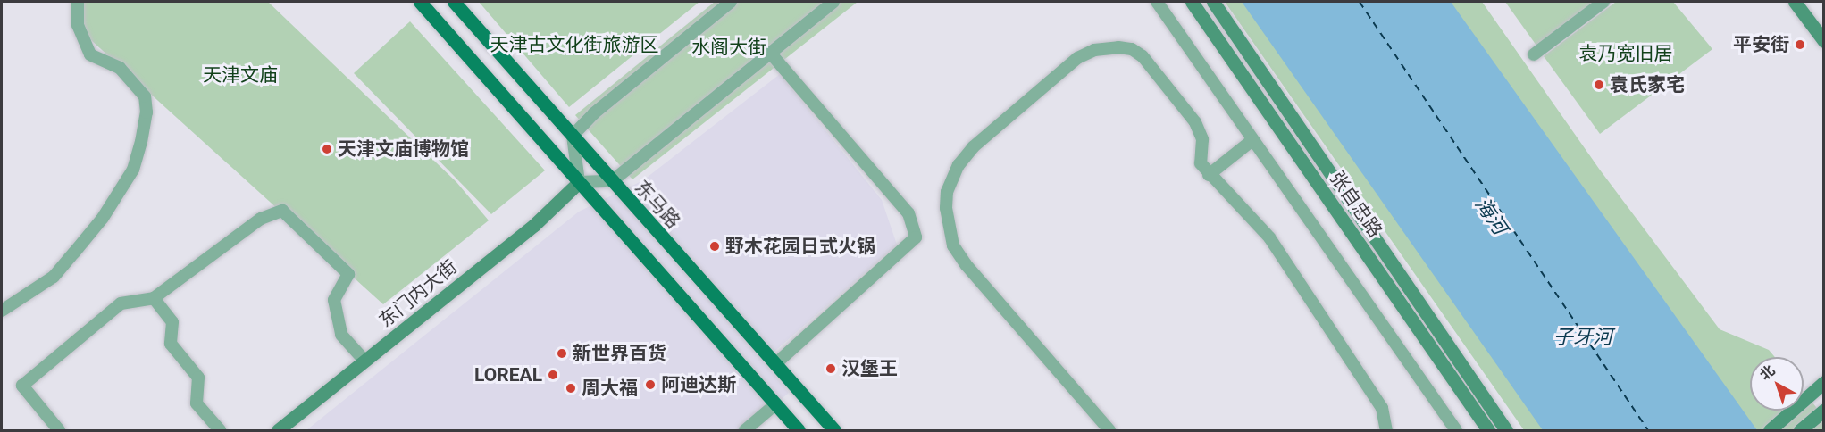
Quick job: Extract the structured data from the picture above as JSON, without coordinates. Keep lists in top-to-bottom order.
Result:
{
  "streets": {
    "main road": ["东马路"],
    "street": ["张自忠路", "东门内大街"]
  },
  "water": ["海河", "子牙河"],
  "parks": [
    "天津古文化街旅游区",
    "水阁大街",
    "袁乃宽旧居",
    "天津文庙"
  ],
  "places": [
    "平安街",
    "袁氏家宅",
    "天津文庙博物馆",
    "野木花园日式火锅",
    "新世界百货",
    "汉堡王",
    "LOREAL",
    "阿迪达斯",
    "周大福"
  ],
  "north": "top left"
}
